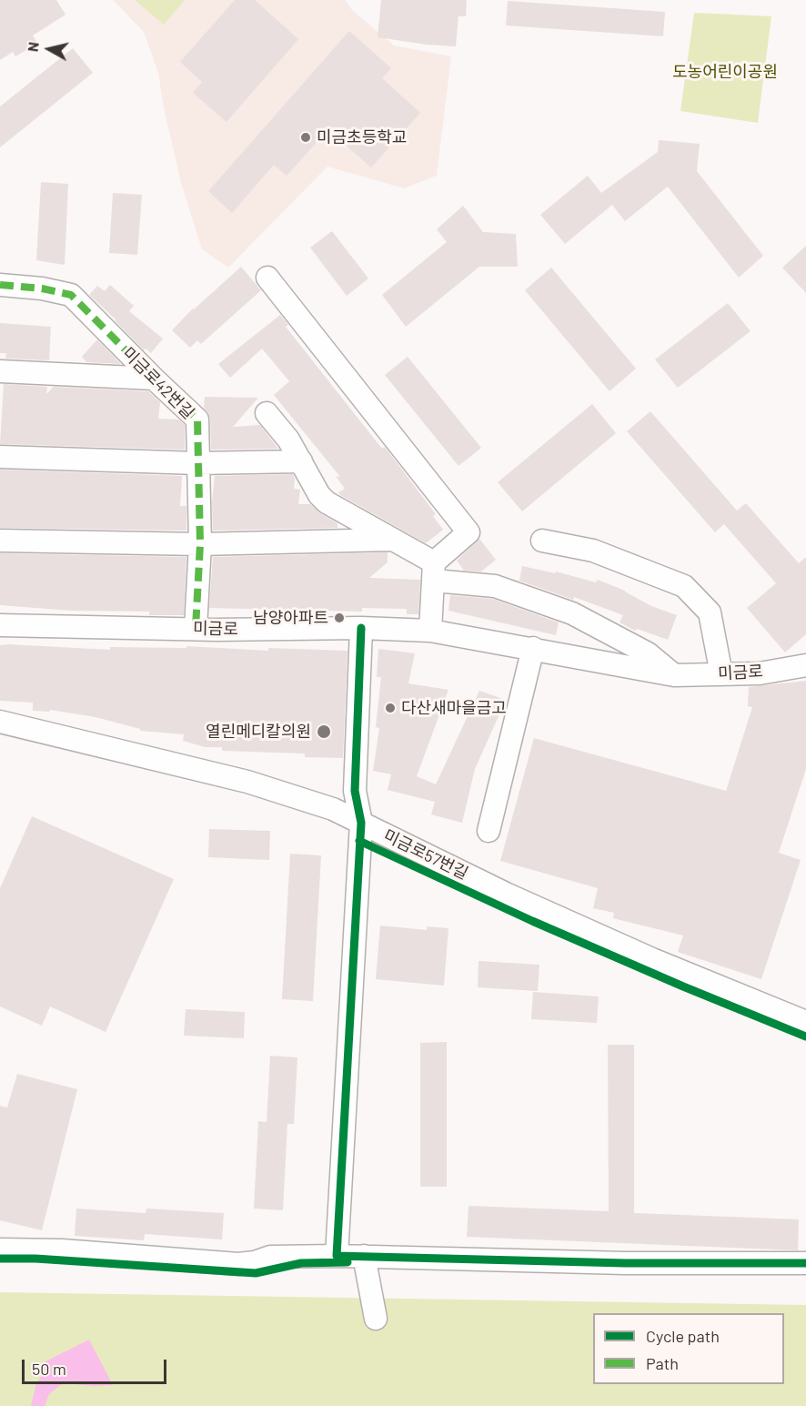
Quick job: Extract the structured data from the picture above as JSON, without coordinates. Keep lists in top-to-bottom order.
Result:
{
  "streets": {
    "street": ["미금로42번길", "미금로", "미금로57번길"]
  },
  "crossings": [
    ["미금로42번길", "미금로"]
  ],
  "parks": ["도농어린이공원"],
  "places": [
    "미금초등학교",
    "남양아파트",
    "다산새마을금고",
    "열린메디칼의원"
  ],
  "legend": ["Cycle path", "Path"],
  "scale_bar": "50 m",
  "north": "left"
}
